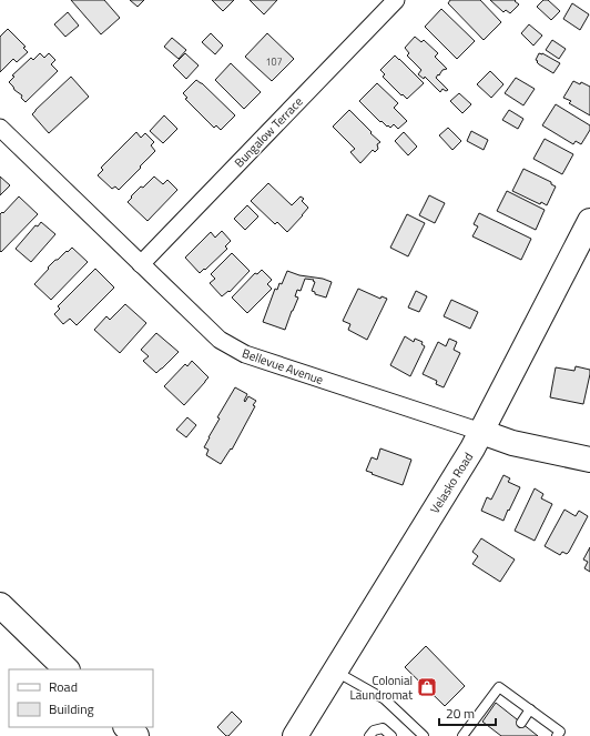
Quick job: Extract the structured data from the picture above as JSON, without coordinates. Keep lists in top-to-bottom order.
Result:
{
  "streets": {
    "street": ["Bungalow Terrace", "Bellevue Avenue", "Velasko Road"]
  },
  "crossings": [
    ["Bungalow Terrace", "Bellevue Avenue"],
    ["Bellevue Avenue", "Velasko Road"]
  ],
  "places": {
    "shop": ["Colonial Laundromat"]
  },
  "house_numbers": ["107"],
  "legend": ["Road", "Building"],
  "scale_bar": "20 m"
}
